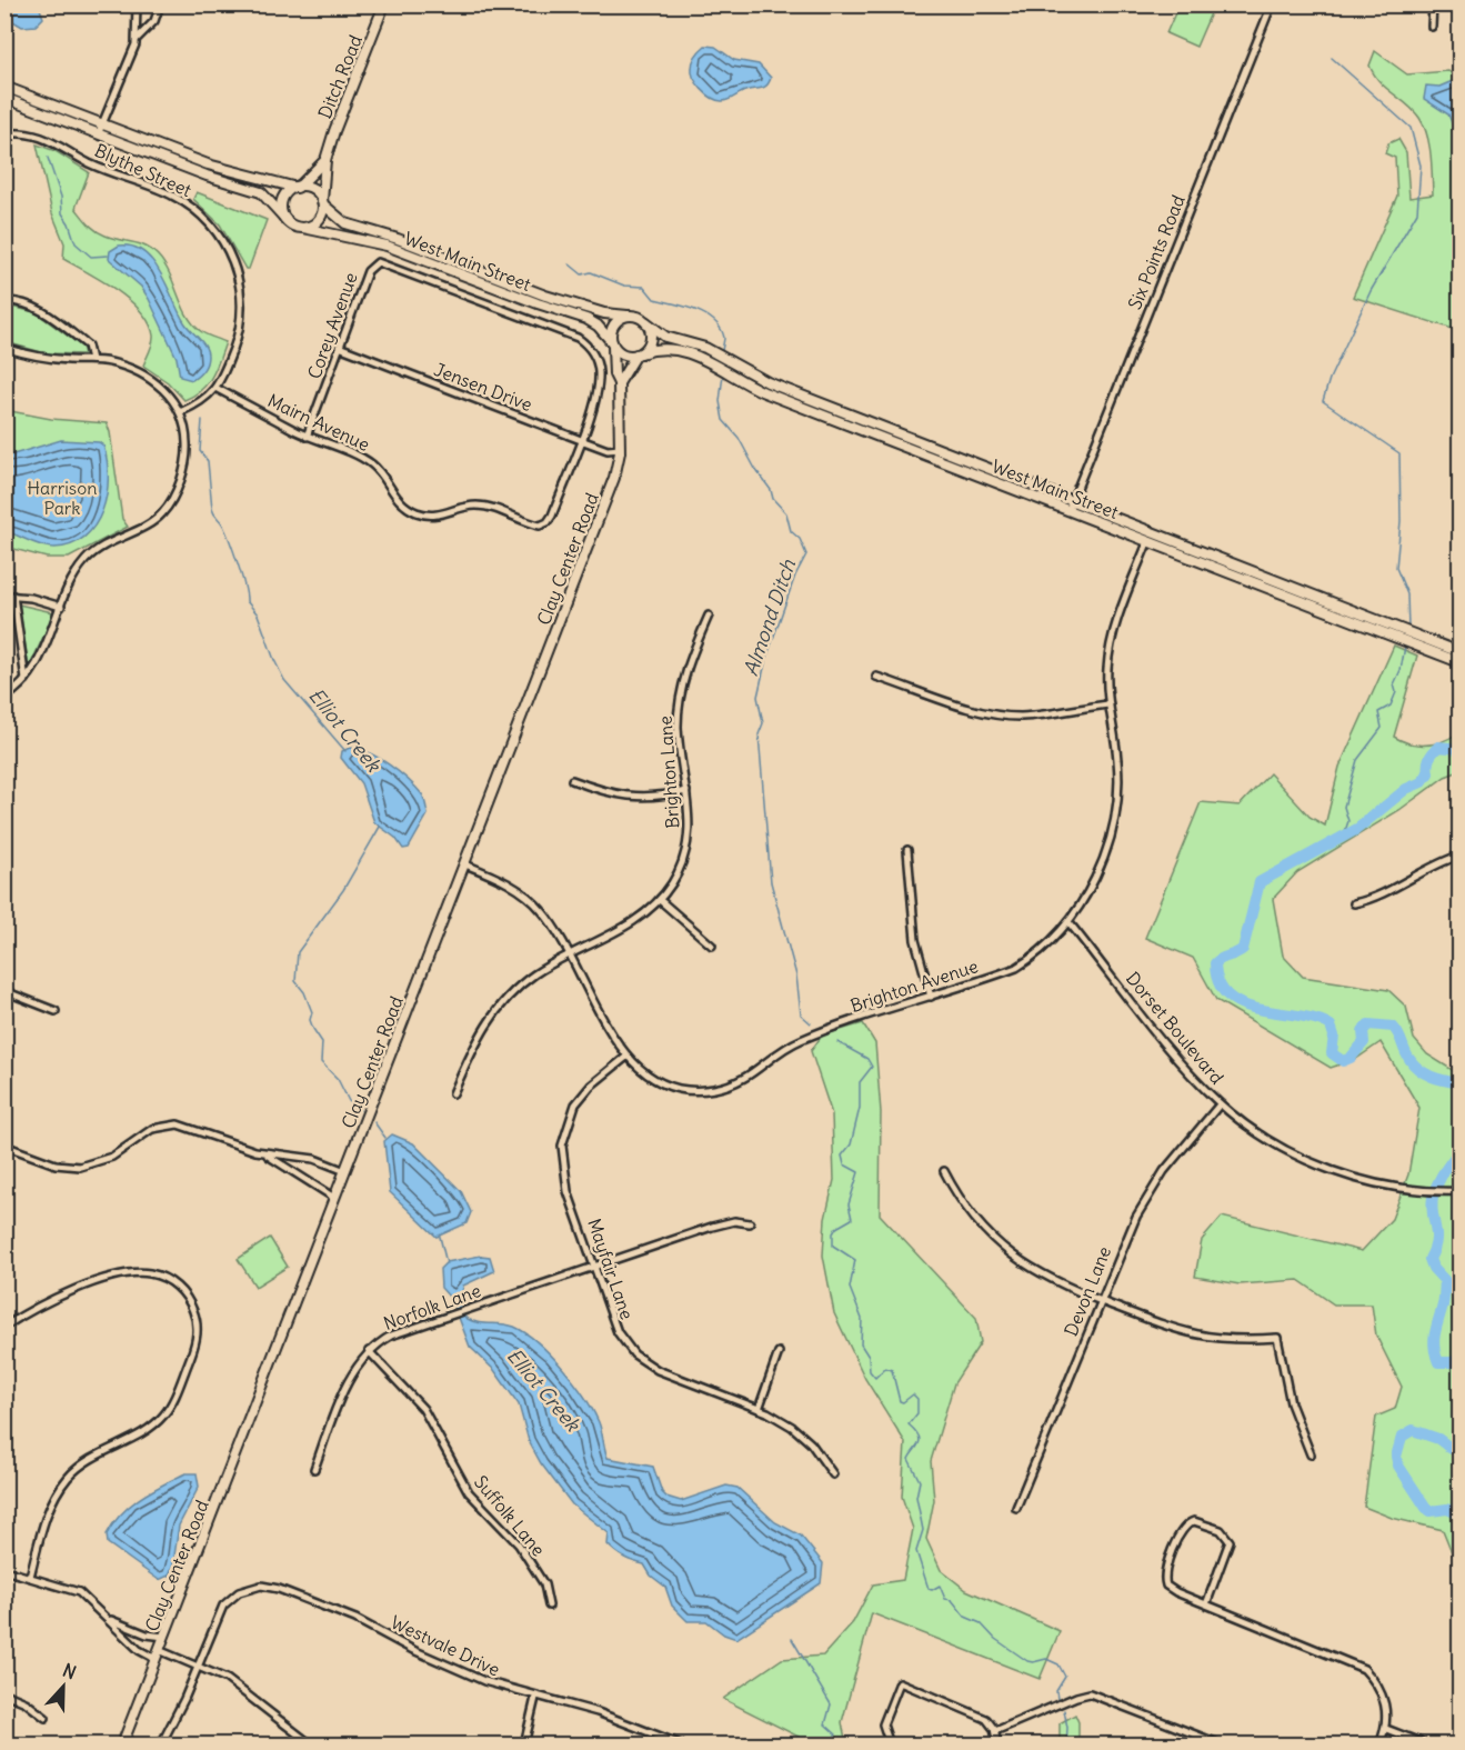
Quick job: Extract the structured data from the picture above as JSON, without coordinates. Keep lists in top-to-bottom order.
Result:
{
  "streets": {
    "street": [
      "Ditch Road",
      "Blythe Street",
      "Six Points Road",
      "West Main Street",
      "Corey Avenue",
      "Jensen Drive",
      "Mairn Avenue",
      "Clay Center Road",
      "Brighton Lane",
      "Brighton Avenue",
      "Dorset Boulevard",
      "Mayfair Lane",
      "Devon Lane",
      "Norfolk Lane",
      "Suffolk Lane",
      "Westvale Drive"
    ]
  },
  "crossings": [
    ["Ditch Road", "West Main Street"],
    ["Blythe Street", "Mairn Avenue"],
    ["Six Points Road", "West Main Street"],
    ["West Main Street", "Clay Center Road"],
    ["West Main Street", "Brighton Avenue"],
    ["Corey Avenue", "Jensen Drive"],
    ["Corey Avenue", "Mairn Avenue"],
    ["Jensen Drive", "Mairn Avenue"],
    ["Jensen Drive", "Clay Center Road"],
    ["Clay Center Road", "Brighton Avenue"],
    ["Brighton Lane", "Brighton Avenue"],
    ["Brighton Avenue", "Dorset Boulevard"],
    ["Brighton Avenue", "Mayfair Lane"],
    ["Dorset Boulevard", "Devon Lane"],
    ["Mayfair Lane", "Norfolk Lane"],
    ["Norfolk Lane", "Suffolk Lane"]
  ],
  "water": ["Almond Ditch", "Elliot Creek"],
  "parks": ["Harrison Park"],
  "north": "top"
}
